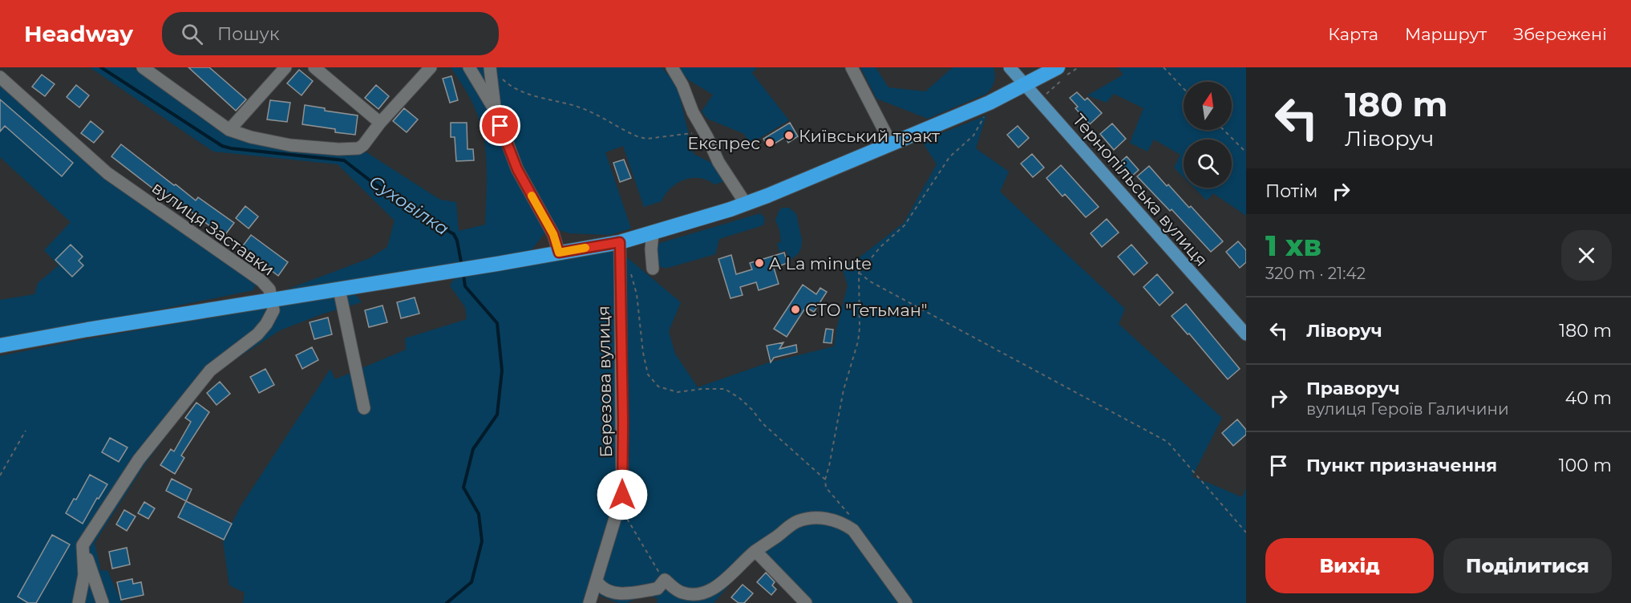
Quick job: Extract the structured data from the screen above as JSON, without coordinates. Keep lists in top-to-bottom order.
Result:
{
  "streets": {
    "main road": ["Тернопільська вулиця"],
    "street": ["вулиця Заставки", "Березова вулиця"]
  },
  "water": ["Суховілка"],
  "places": [
    "Київський тракт",
    "Експрес",
    "A La minute",
    "СТО \"Гетьман\""
  ],
  "north": "top",
  "page": {
    "header": "Headway",
    "search": "Пошук",
    "nav": ["Карта", "Маршрут", "Збережені"],
    "turn": ["180 m", "Ліворуч"],
    "then": "Потім",
    "heading": ["1 хв", "320 m · 21:42"],
    "list": [
      {
        "name": "Ліворуч",
        "value": "180 m"
      },
      {
        "name": "Праворуч",
        "note": "вулиця Героїв Галичини",
        "value": "40 m"
      },
      {
        "name": "Пункт призначення",
        "value": "100 m"
      }
    ],
    "buttons": ["Вихід", "Поділитися"]
  }
}
